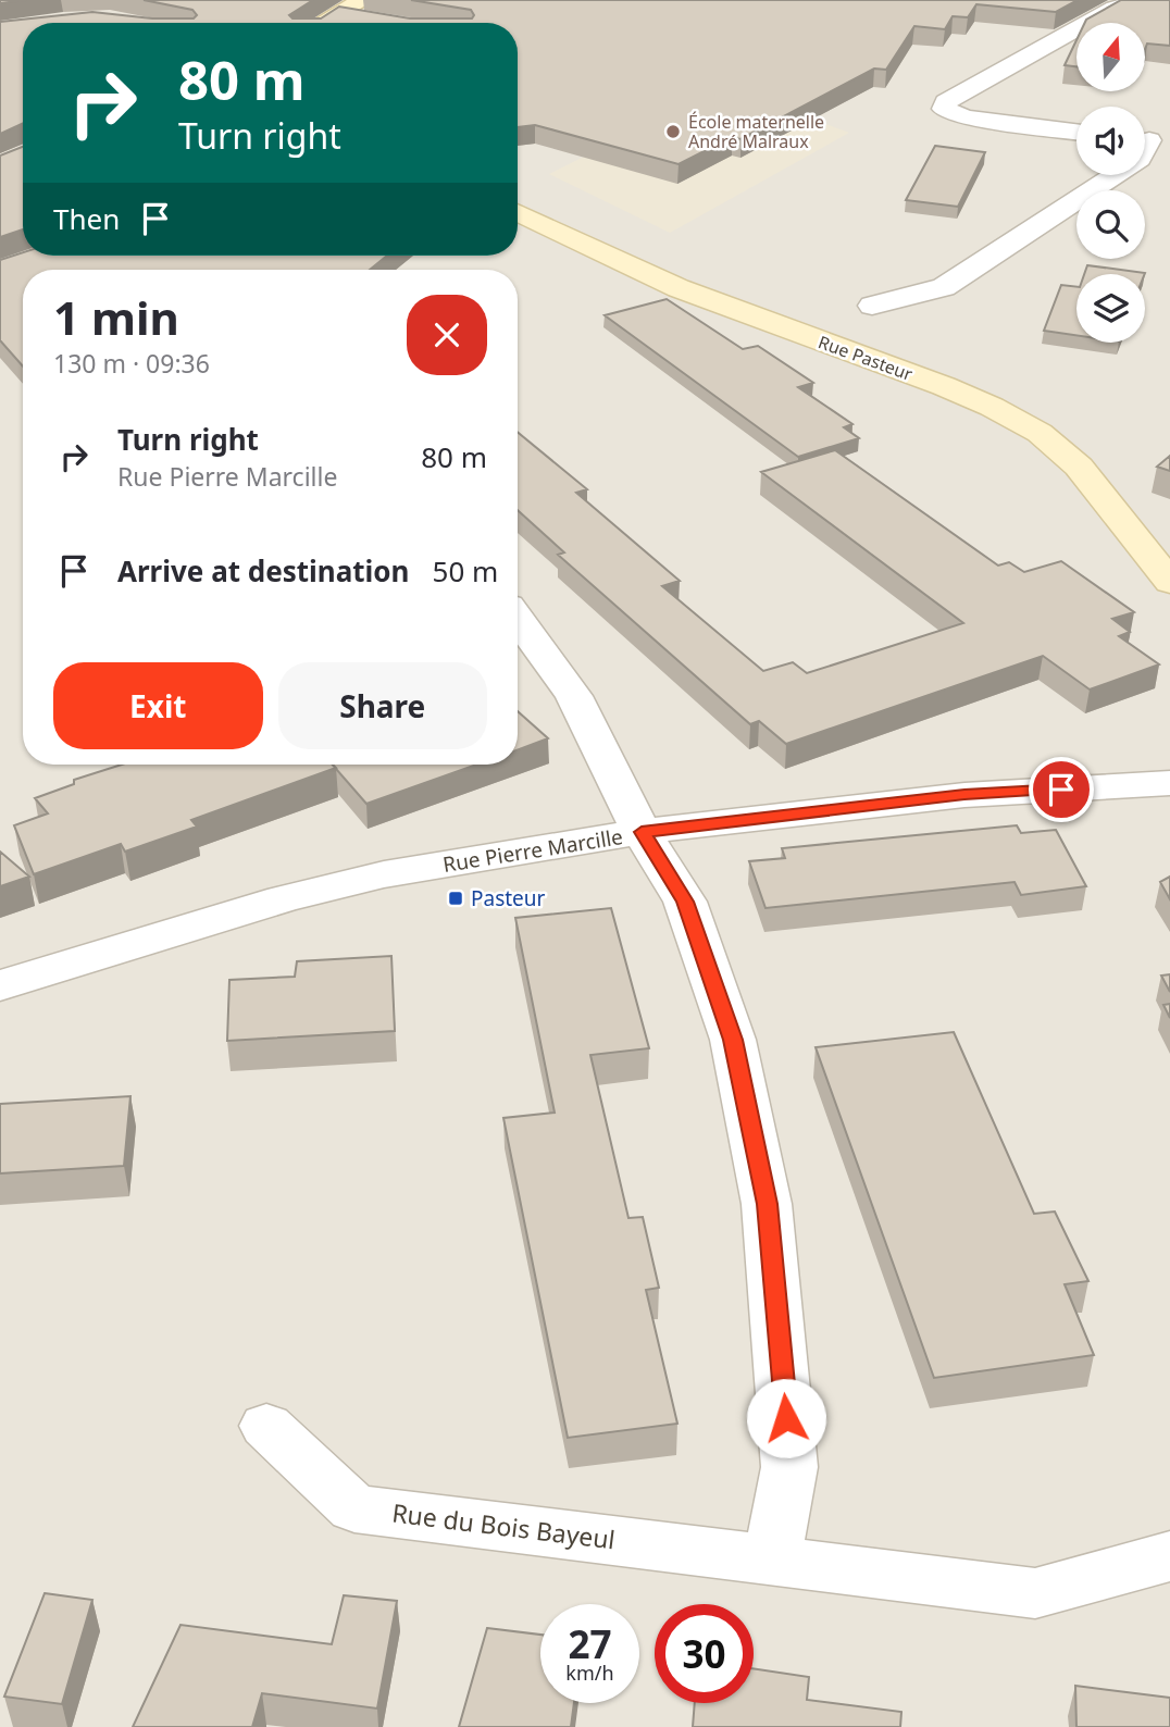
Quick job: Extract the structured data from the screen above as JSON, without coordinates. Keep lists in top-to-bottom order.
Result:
{
  "streets": {
    "street": ["Rue Pasteur", "Rue Pierre Marcille", "Rue du Bois Bayeul"]
  },
  "places": {
    "other": ["École maternelle André Malraux"],
    "transit": ["Pasteur"]
  },
  "north": "top",
  "page": {
    "turn": ["80 m", "Turn right"],
    "then": "Then",
    "heading": ["1 min", "130 m · 09:36"],
    "list": [
      {
        "name": "Turn right",
        "note": "Rue Pierre Marcille",
        "value": "80 m"
      },
      {
        "name": "Arrive at destination",
        "value": "50 m"
      }
    ],
    "buttons": ["Exit", "Share"],
    "speed": "27 km/h",
    "limit": "30"
  }
}
